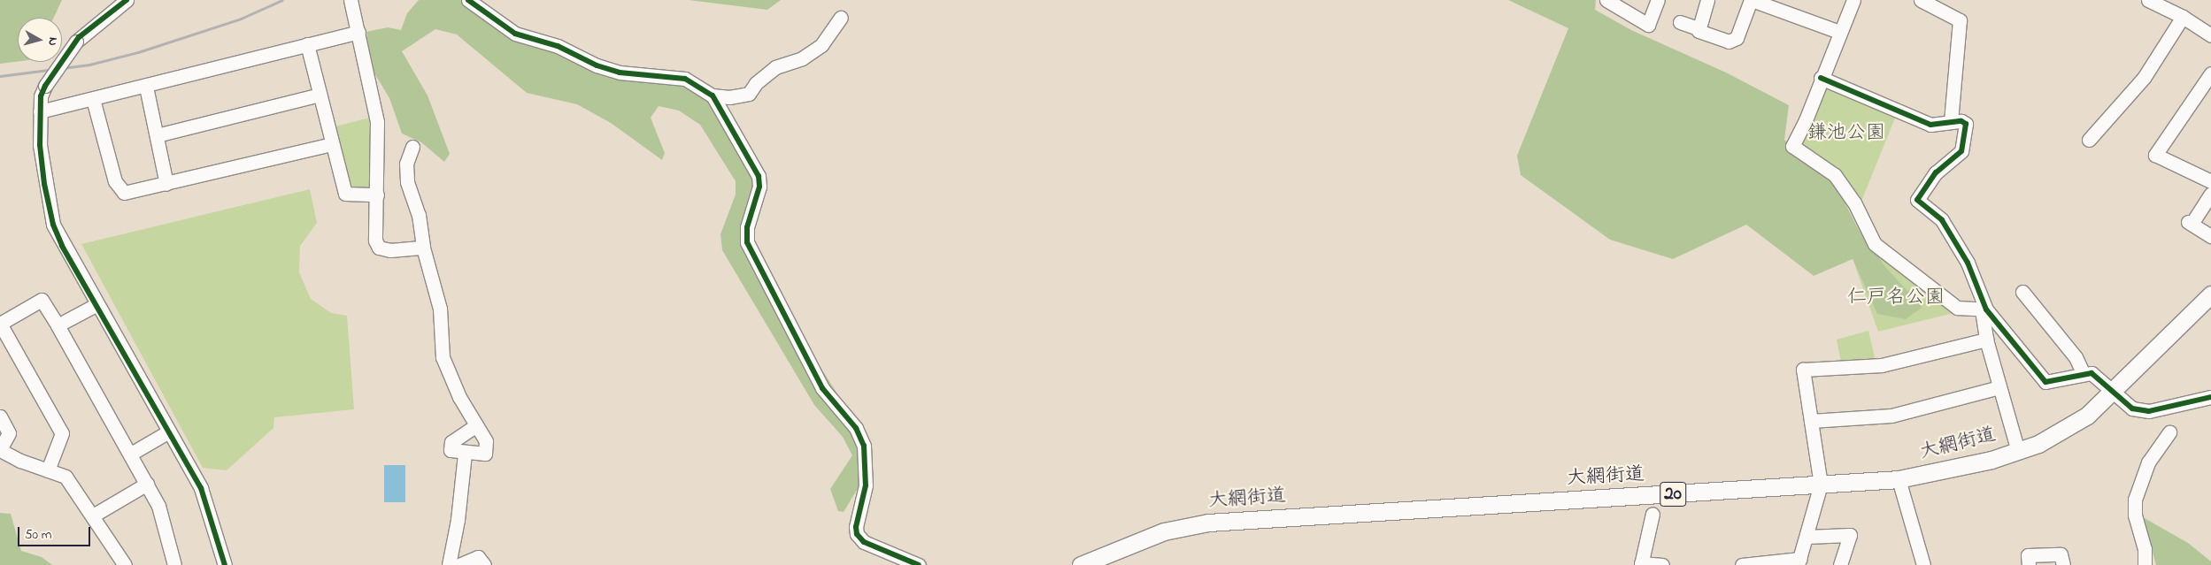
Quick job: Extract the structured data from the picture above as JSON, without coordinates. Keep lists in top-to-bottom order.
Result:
{
  "streets": {
    "main road": ["大網街道", "20"]
  },
  "parks": ["鎌池公園", "仁戸名公園"],
  "scale_bar": "50 m",
  "north": "right"
}
